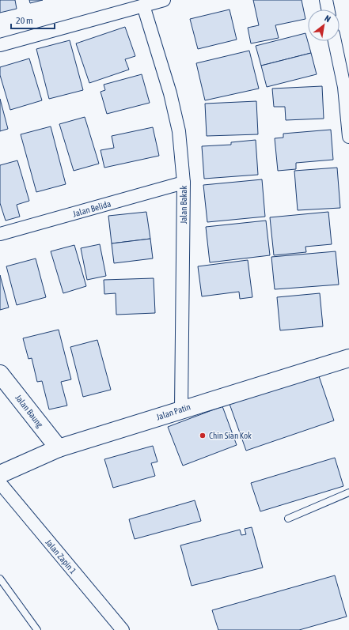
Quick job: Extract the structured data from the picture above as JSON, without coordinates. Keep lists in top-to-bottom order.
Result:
{
  "streets": {
    "street": [
      "Jalan Bakak",
      "Jalan Belida",
      "Jalan Baung",
      "Jalan Patin",
      "Jalan Zapin 1"
    ]
  },
  "crossings": [
    ["Jalan Bakak", "Jalan Belida"],
    ["Jalan Bakak", "Jalan Patin"],
    ["Jalan Baung", "Jalan Patin"]
  ],
  "places": ["Chin Sian Kok"],
  "scale_bar": "20 m",
  "north": "top right"
}
